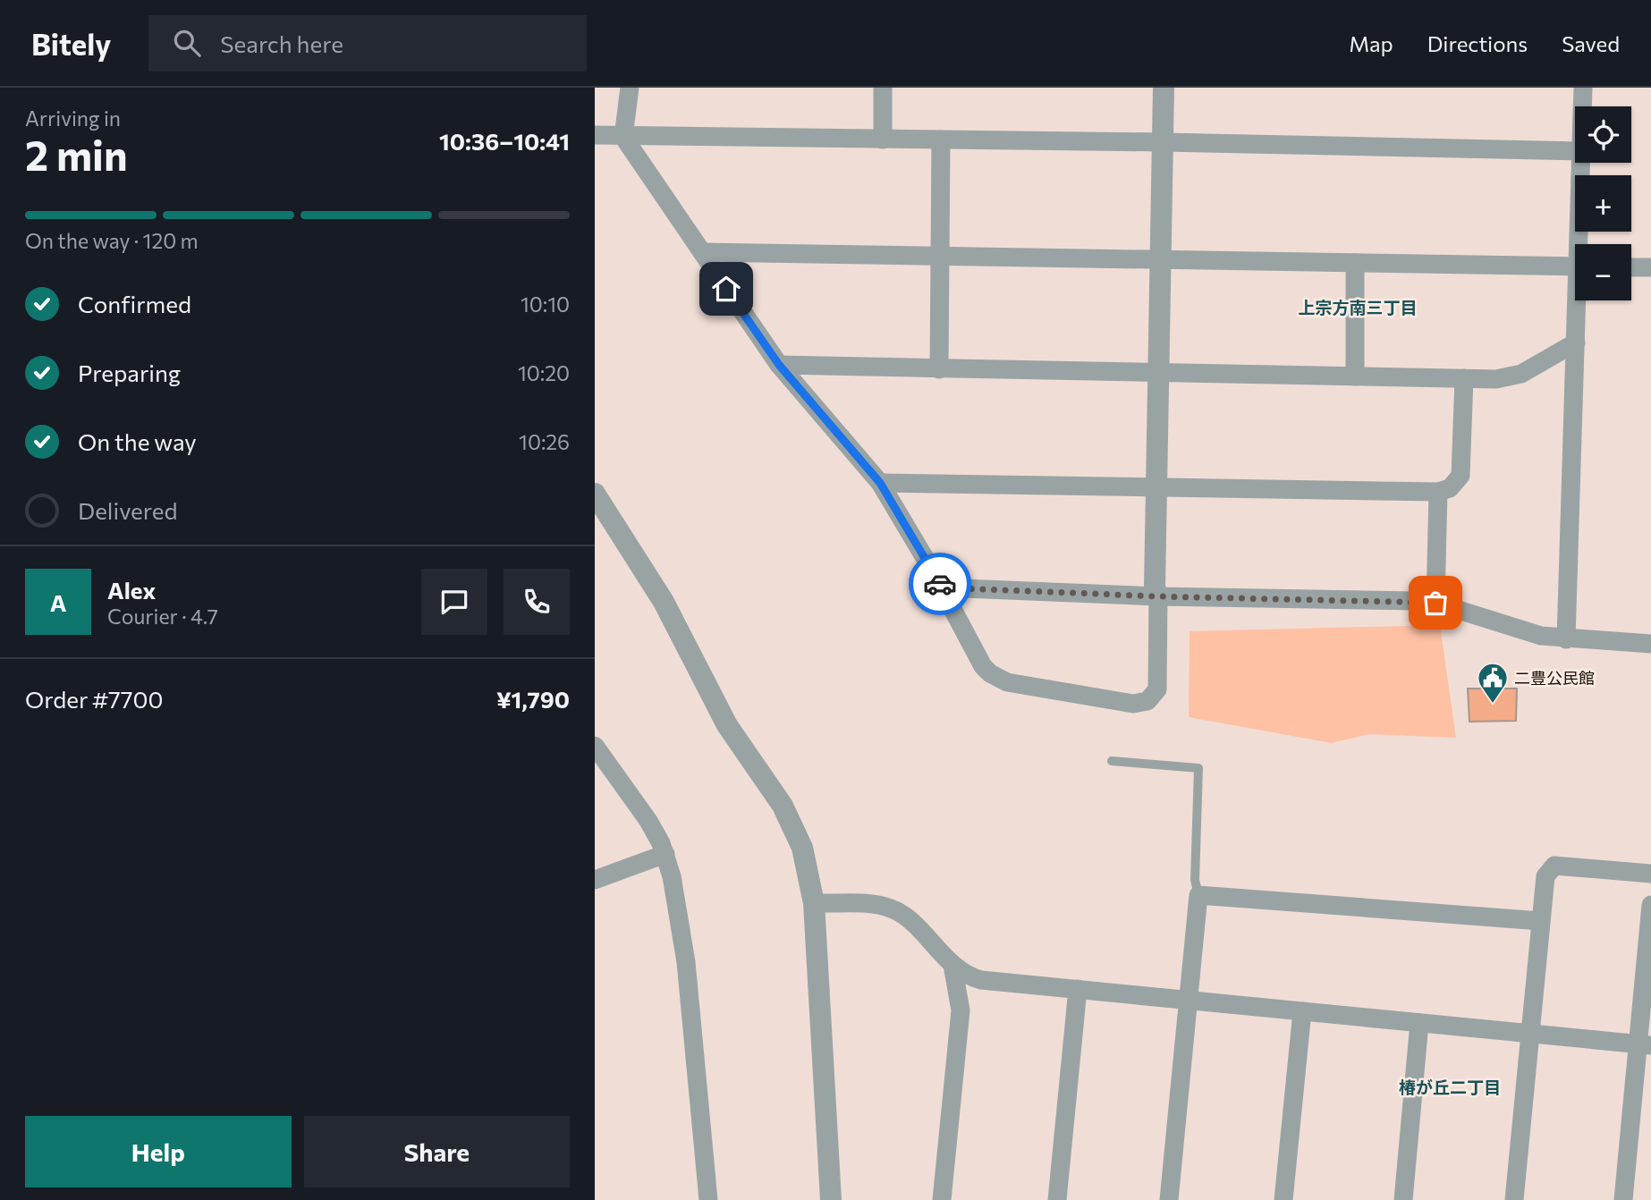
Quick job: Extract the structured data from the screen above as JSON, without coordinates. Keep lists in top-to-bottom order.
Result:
{
  "districts": ["上宗方南三丁目", "椿が丘二丁目"],
  "places": {
    "public building": ["二豊公民館"]
  },
  "page": {
    "header": "Bitely",
    "search": "Search here",
    "nav": ["Map", "Directions", "Saved"],
    "heading": ["2 min", "Arriving in", "10:36–10:41"],
    "panel": [
      "Alex",
      "Courier · 4.7",
      "Order #7700",
      "¥1,790"
    ],
    "map_buttons": ["+", "−"],
    "bar": "On the way · 120 m",
    "list": [
      ["Confirmed", "10:10"],
      ["Preparing", "10:20"],
      ["On the way", "10:26"],
      "Delivered"
    ],
    "round": "A",
    "buttons": ["Help", "Share"]
  }
}
